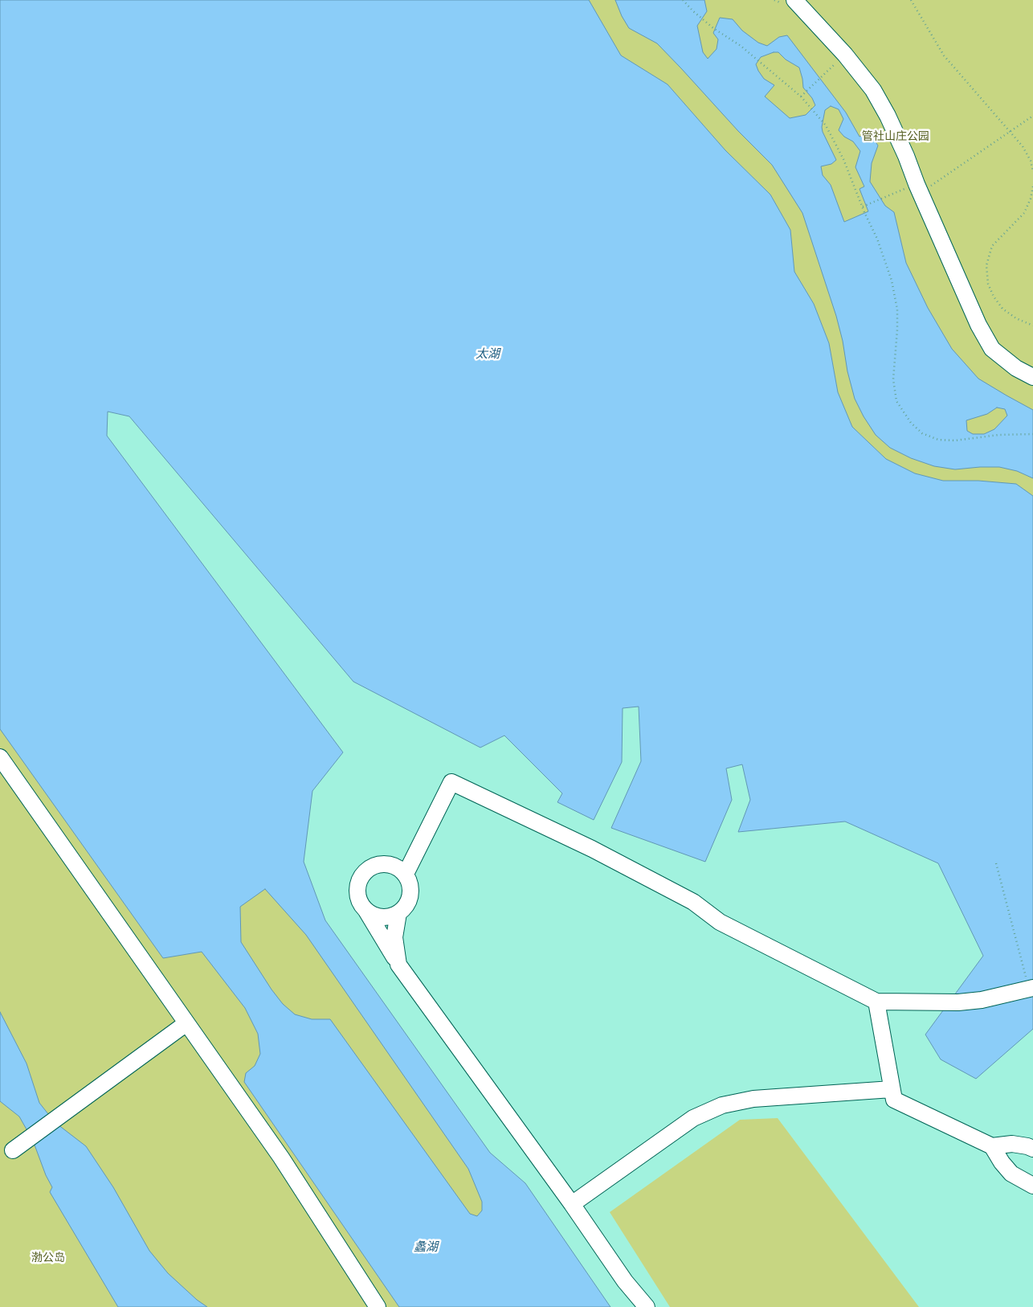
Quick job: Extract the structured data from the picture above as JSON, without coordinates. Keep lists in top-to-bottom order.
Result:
{
  "water": ["太湖", "蠡湖"],
  "parks": ["管社山庄公园", "渤公岛"]
}
